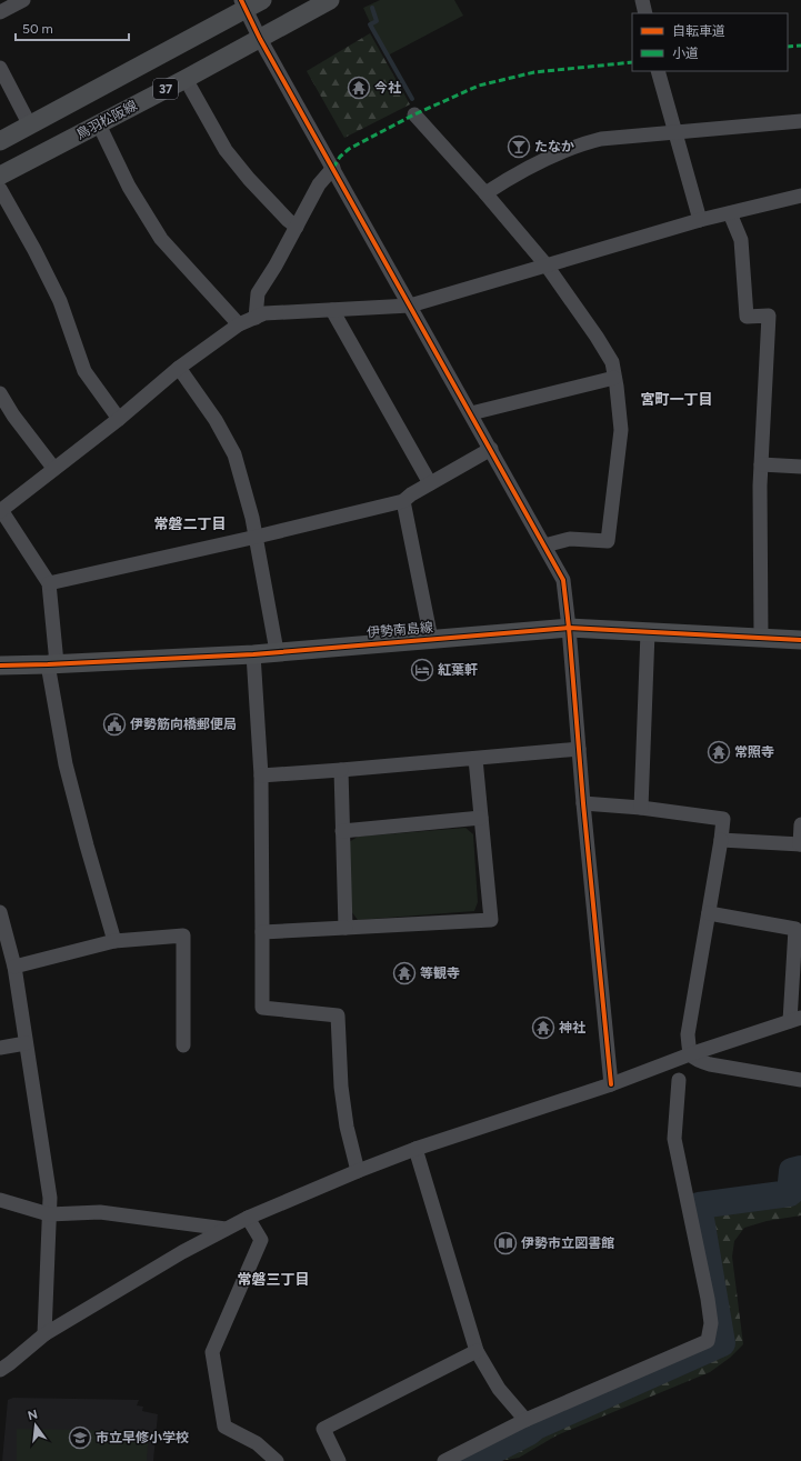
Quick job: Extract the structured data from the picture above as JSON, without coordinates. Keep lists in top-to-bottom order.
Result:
{
  "streets": {
    "main road": ["37", "鳥羽松阪線", "伊勢南島線"]
  },
  "districts": ["宮町一丁目", "常磐二丁目", "常磐三丁目"],
  "places": {
    "temple": [
      "今社",
      "常照寺",
      "等観寺",
      "神社"
    ],
    "bar": ["たなか"],
    "hotel": ["紅葉軒"],
    "public building": ["伊勢筋向橋郵便局"],
    "library": ["伊勢市立図書館"],
    "school or university": ["市立早修小学校"]
  },
  "legend": ["自転車道", "小道"],
  "scale_bar": "50 m",
  "north": "top"
}
